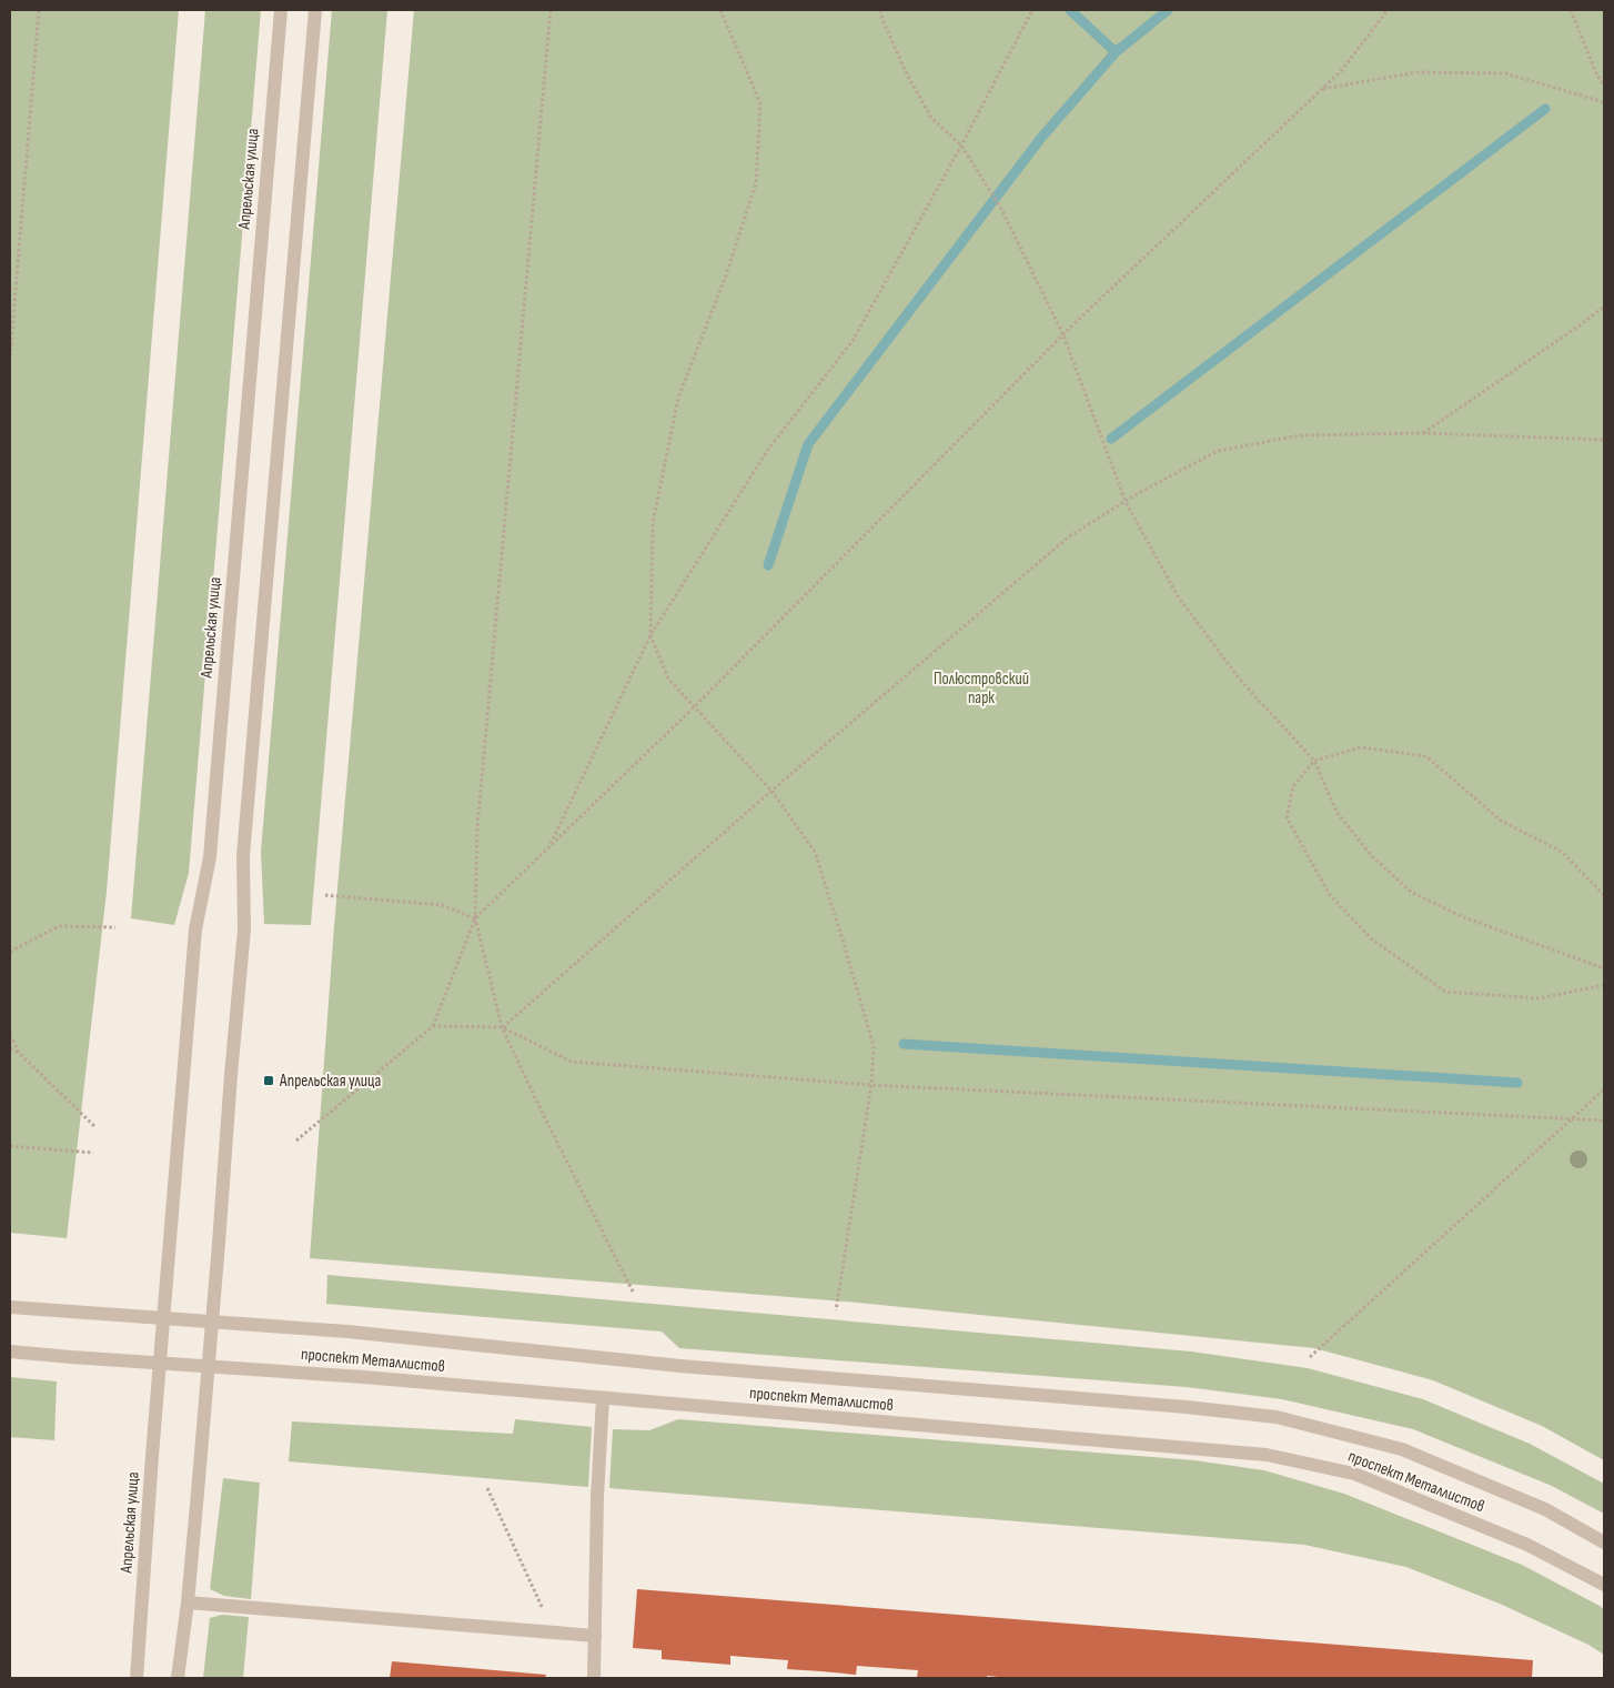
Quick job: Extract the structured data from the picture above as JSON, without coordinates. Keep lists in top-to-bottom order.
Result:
{
  "streets": {
    "street": ["Апрельская улица", "проспект Металлистов"]
  },
  "crossings": [
    ["Апрельская улица", "проспект Металлистов"]
  ],
  "parks": ["Полюстровский парк"],
  "places": {
    "transit": ["Апрельская улица"]
  }
}
